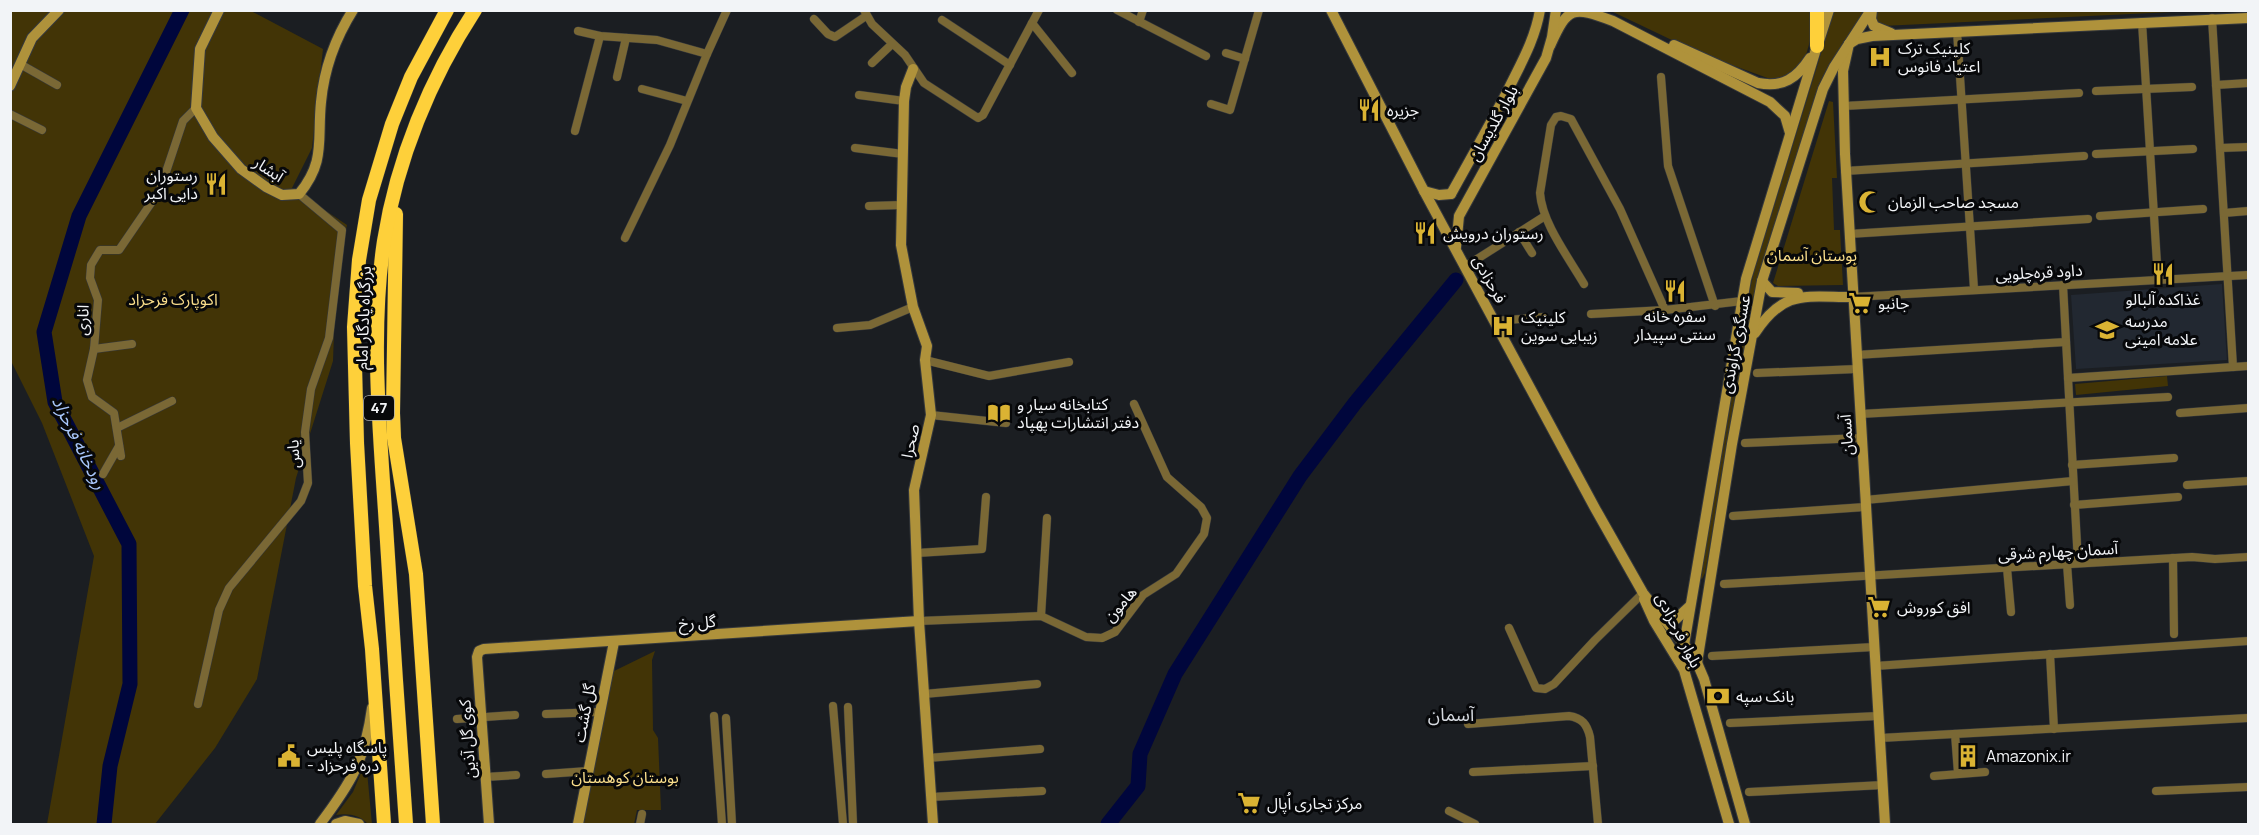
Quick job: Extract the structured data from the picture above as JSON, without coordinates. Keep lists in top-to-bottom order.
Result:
{
  "streets": {
    "highway": ["بزرگراه یادگار امام", "47"],
    "street": [
      "بلوار گلدیسان",
      "آبشار",
      "داود قره‌چلویی",
      "فرحزادی",
      "اناری",
      "عسگری گراوندی",
      "آسمان",
      "صحرا",
      "یاس",
      "آسمان چهارم شرقی",
      "هامون",
      "گل رخ",
      "بلوار فرحزادی",
      "گل گشت",
      "کوی گل آذین"
    ]
  },
  "crossings": [
    ["بلوار گلدیسان", "فرحزادی"],
    ["آبشار", "اناری"],
    ["آبشار", "یاس"],
    ["داود قره‌چلویی", "آسمان"],
    ["فرحزادی", "بلوار فرحزادی"],
    ["عسگری گراوندی", "آسمان"],
    ["عسگری گراوندی", "بلوار فرحزادی"],
    ["آسمان", "آسمان چهارم شرقی"],
    ["صحرا", "هامون"],
    ["صحرا", "گل رخ"],
    ["هامون", "گل رخ"],
    ["گل رخ", "گل گشت"],
    ["گل رخ", "کوی گل آذین"]
  ],
  "districts": ["آسمان"],
  "water": ["رودخانه فرحزاد"],
  "parks": ["بوستان آسمان", "اکوپارک فرحزاد", "بوستان کوهستان"],
  "places": {
    "hospital": ["کلینیک ترک اعتیاد فانوس", "کلینیک زیبایی سوین"],
    "restaurant": [
      "جزیره",
      "رستوران دایی اکبر",
      "رستوران درویش",
      "غذاکده آلبالو",
      "سفره خانه سنتی سپیدار"
    ],
    "mosque": ["مسجد صاحب الزمان"],
    "supermarket": ["جانبو", "افق کوروش", "مرکز تجاری اُپال"],
    "school or university": ["مدرسه علامه امینی"],
    "library": ["کتابخانه سیار و دفتر انتشارات پهپاد"],
    "bank": ["بانک سپه"],
    "public building": ["پاسگاه پلیس - دره فرحزاد"],
    "building": ["Amazonix.ir"]
  }
}
